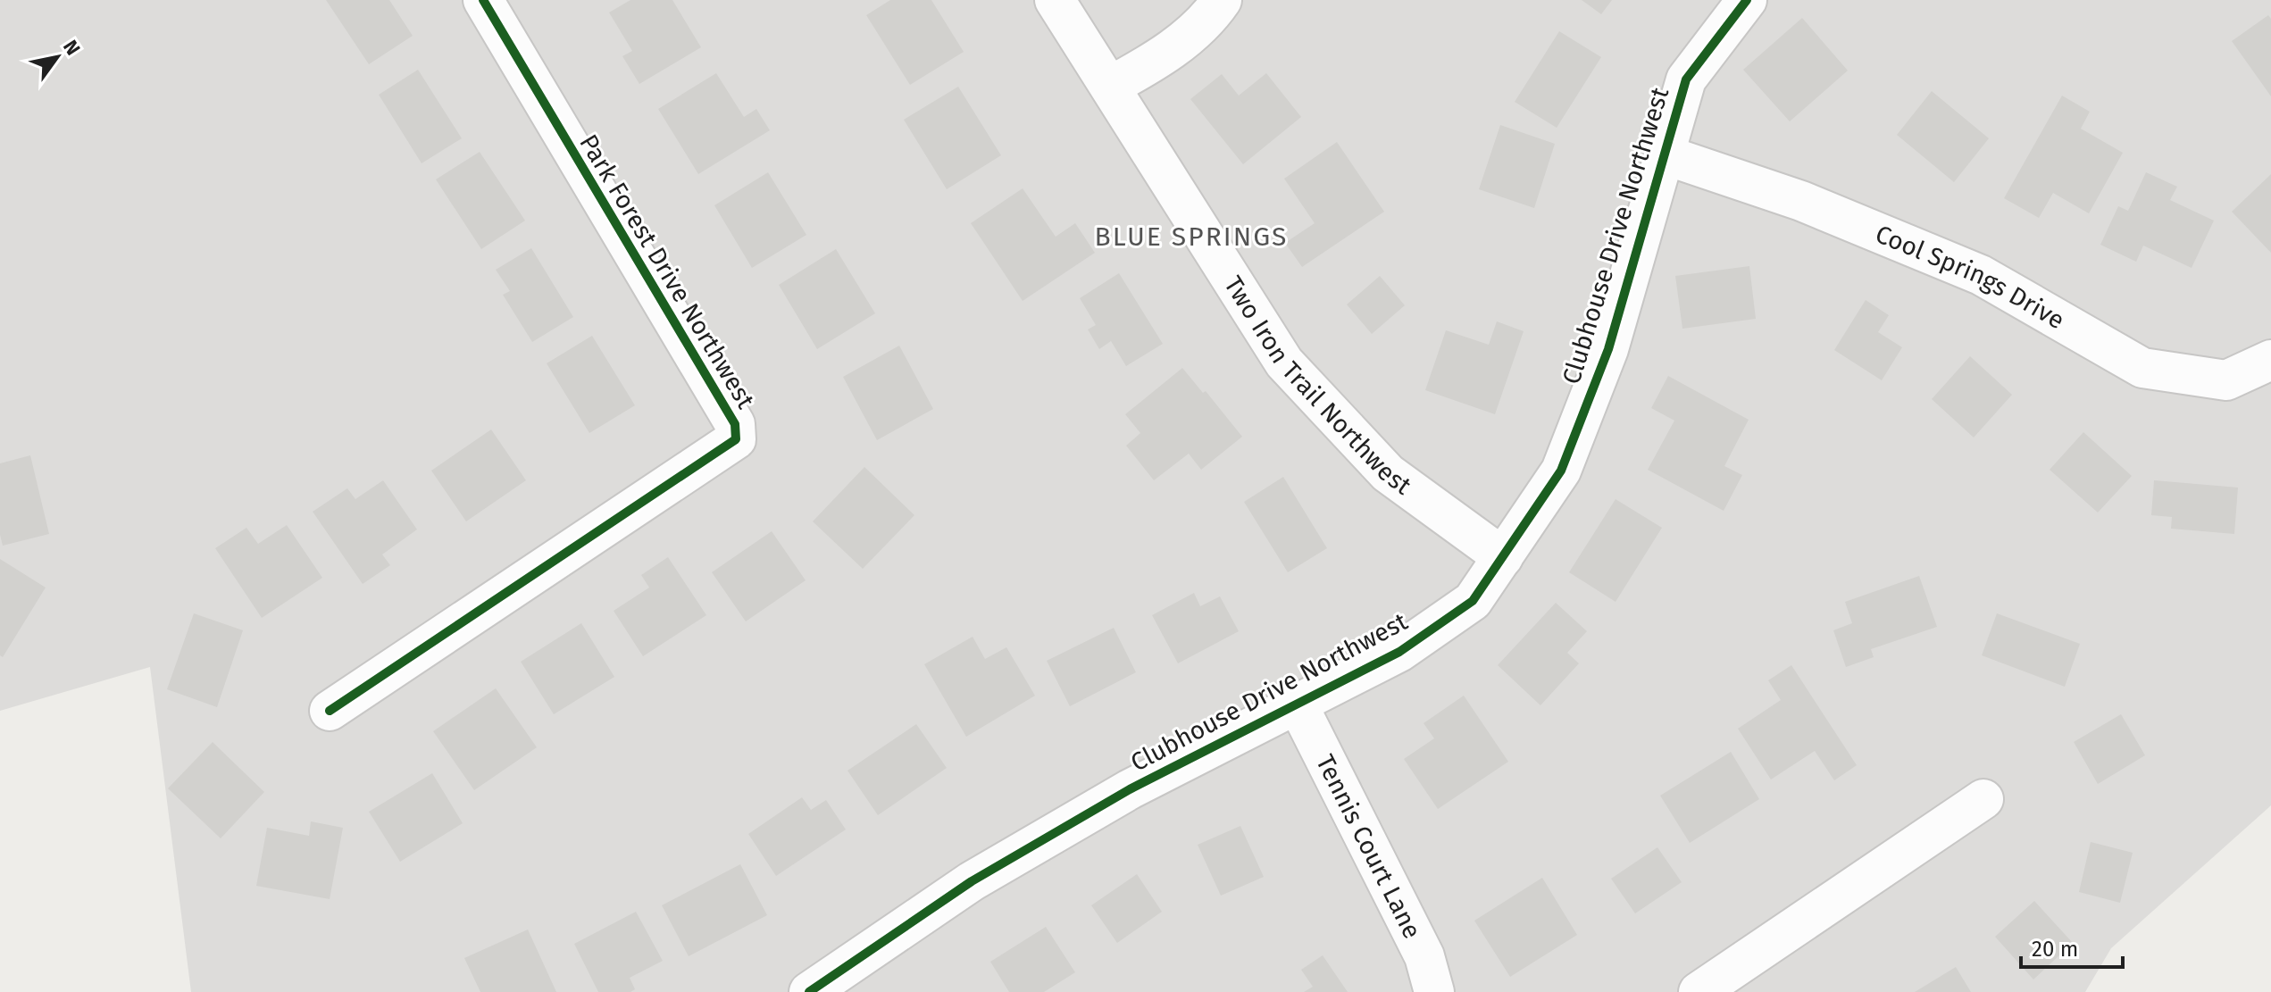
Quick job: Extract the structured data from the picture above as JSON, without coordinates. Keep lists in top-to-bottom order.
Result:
{
  "streets": {
    "street": [
      "Clubhouse Drive Northwest",
      "Park Forest Drive Northwest",
      "Cool Springs Drive",
      "Two Iron Trail Northwest",
      "Tennis Court Lane"
    ]
  },
  "crossings": [
    ["Clubhouse Drive Northwest", "Cool Springs Drive"],
    ["Clubhouse Drive Northwest", "Two Iron Trail Northwest"],
    ["Clubhouse Drive Northwest", "Tennis Court Lane"]
  ],
  "districts": ["BLUE SPRINGS"],
  "scale_bar": "20 m",
  "north": "top right"
}
